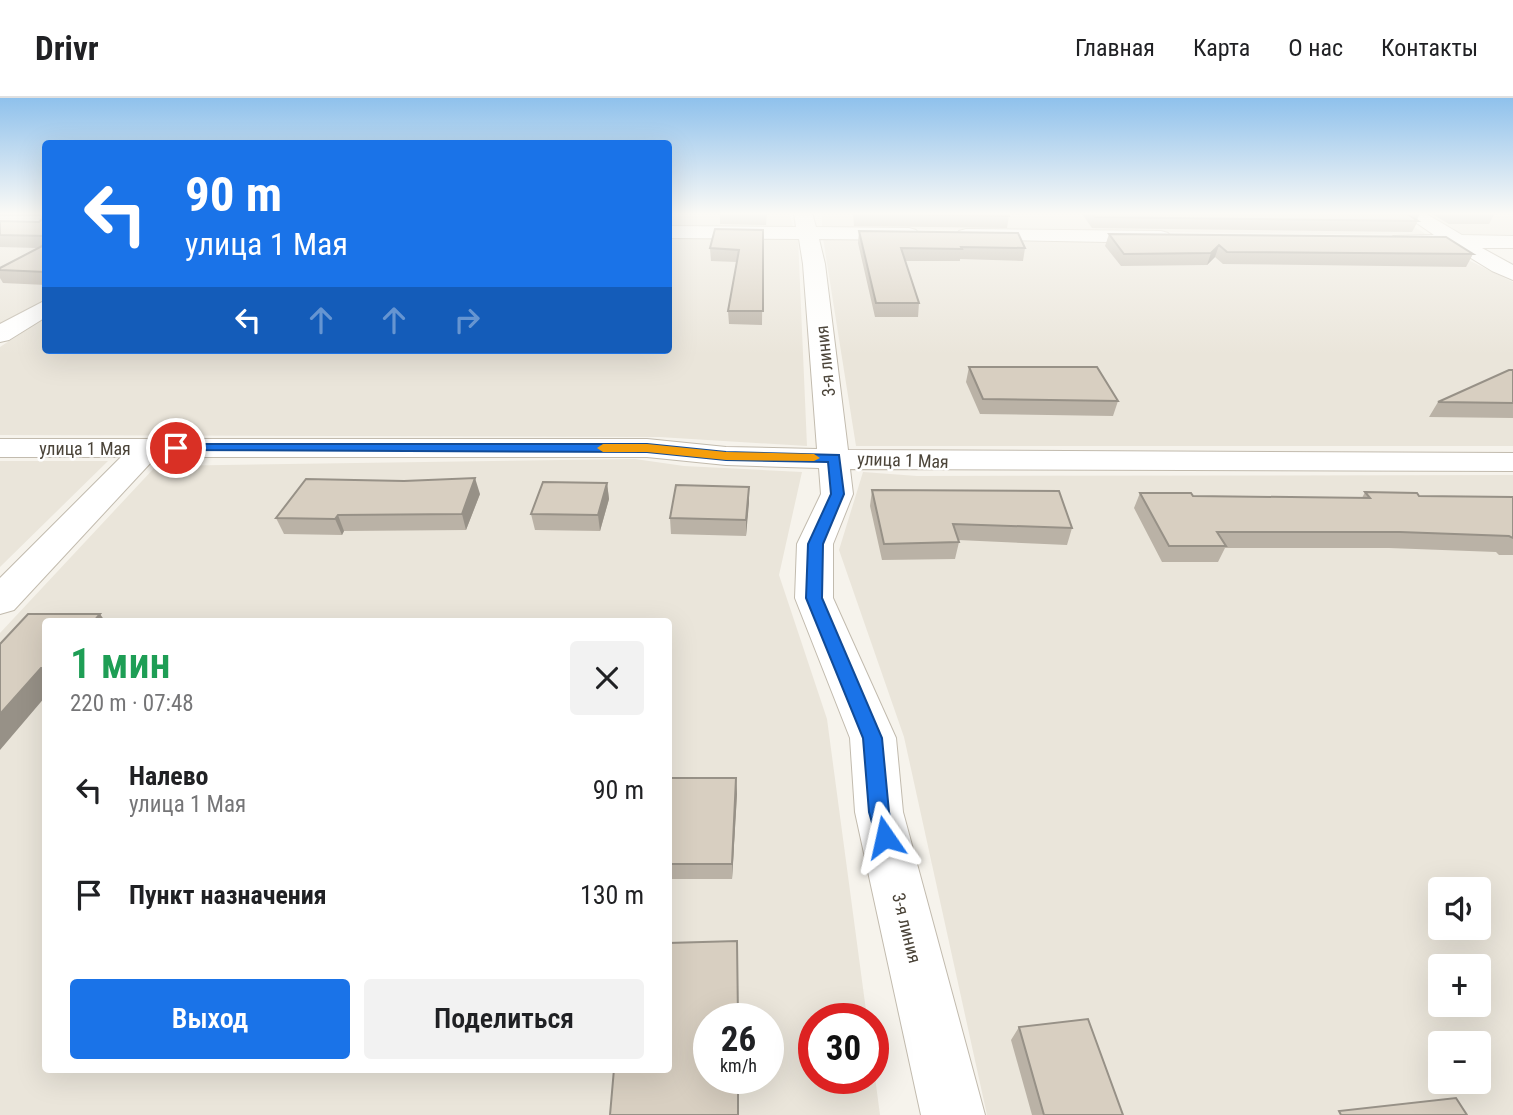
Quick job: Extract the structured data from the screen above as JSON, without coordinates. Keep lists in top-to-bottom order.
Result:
{
  "streets": {
    "street": ["3-я линия", "улица 1 Мая"]
  },
  "crossings": [
    ["3-я линия", "улица 1 Мая"]
  ],
  "page": {
    "header": "Drivr",
    "nav": [
      "Главная",
      "Карта",
      "О нас",
      "Контакты"
    ],
    "turn": ["90 m", "улица 1 Мая"],
    "heading": ["1 мин", "220 m · 07:48"],
    "list": [
      {
        "name": "Налево",
        "note": "улица 1 Мая",
        "value": "90 m"
      },
      {
        "name": "Пункт назначения",
        "value": "130 m"
      }
    ],
    "map_buttons": ["+", "−"],
    "buttons": ["Выход", "Поделиться"],
    "speed": "26 km/h",
    "limit": "30"
  }
}
